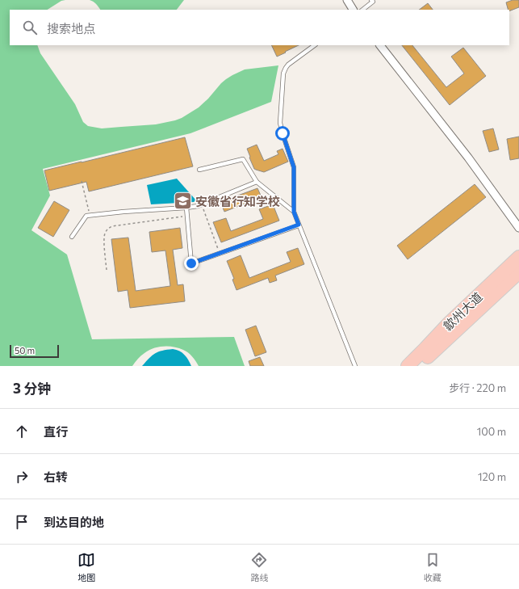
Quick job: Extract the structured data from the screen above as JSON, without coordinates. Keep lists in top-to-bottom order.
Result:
{
  "streets": {
    "highway": ["歙州大道"]
  },
  "places": {
    "school or university": ["安徽省行知学校"]
  },
  "scale_bar": "50 m",
  "page": {
    "search": "搜索地点",
    "scale": "50 m",
    "heading": ["3 分钟", "步行 · 220 m"],
    "list": [
      ["直行", "100 m"],
      ["右转", "120 m"],
      "到达目的地"
    ],
    "nav": ["地图", "路线", "收藏"]
  }
}
